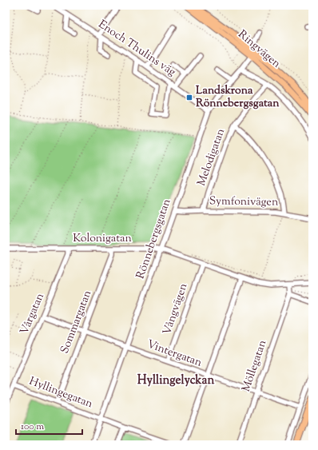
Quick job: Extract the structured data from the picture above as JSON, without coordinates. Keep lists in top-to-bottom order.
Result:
{
  "streets": {
    "main road": ["Ringvägen"],
    "street": [
      "Enoch Thulins väg",
      "Melodigatan",
      "Symfonivägen",
      "Kolonigatan",
      "Rönnebergsgatan",
      "Vångvägen",
      "Vårgatan",
      "Sommargatan",
      "Vintergatan",
      "Möllegatan",
      "Hyllingegatan"
    ]
  },
  "crossings": [
    ["Enoch Thulins väg", "Rönnebergsgatan"],
    ["Ringvägen", "Melodigatan"],
    ["Ringvägen", "Rönnebergsgatan"],
    ["Melodigatan", "Symfonivägen"],
    ["Symfonivägen", "Rönnebergsgatan"],
    ["Kolonigatan", "Rönnebergsgatan"],
    ["Kolonigatan", "Vångvägen"],
    ["Kolonigatan", "Vårgatan"],
    ["Kolonigatan", "Sommargatan"],
    ["Rönnebergsgatan", "Vintergatan"],
    ["Rönnebergsgatan", "Hyllingegatan"],
    ["Vångvägen", "Vintergatan"],
    ["Vårgatan", "Vintergatan"],
    ["Vårgatan", "Hyllingegatan"],
    ["Sommargatan", "Vintergatan"],
    ["Sommargatan", "Hyllingegatan"],
    ["Vintergatan", "Möllegatan"]
  ],
  "districts": ["Hyllingelyckan"],
  "places": {
    "transit": ["Landskrona Rönnebergsgatan"]
  },
  "scale_bar": "100 m"
}
